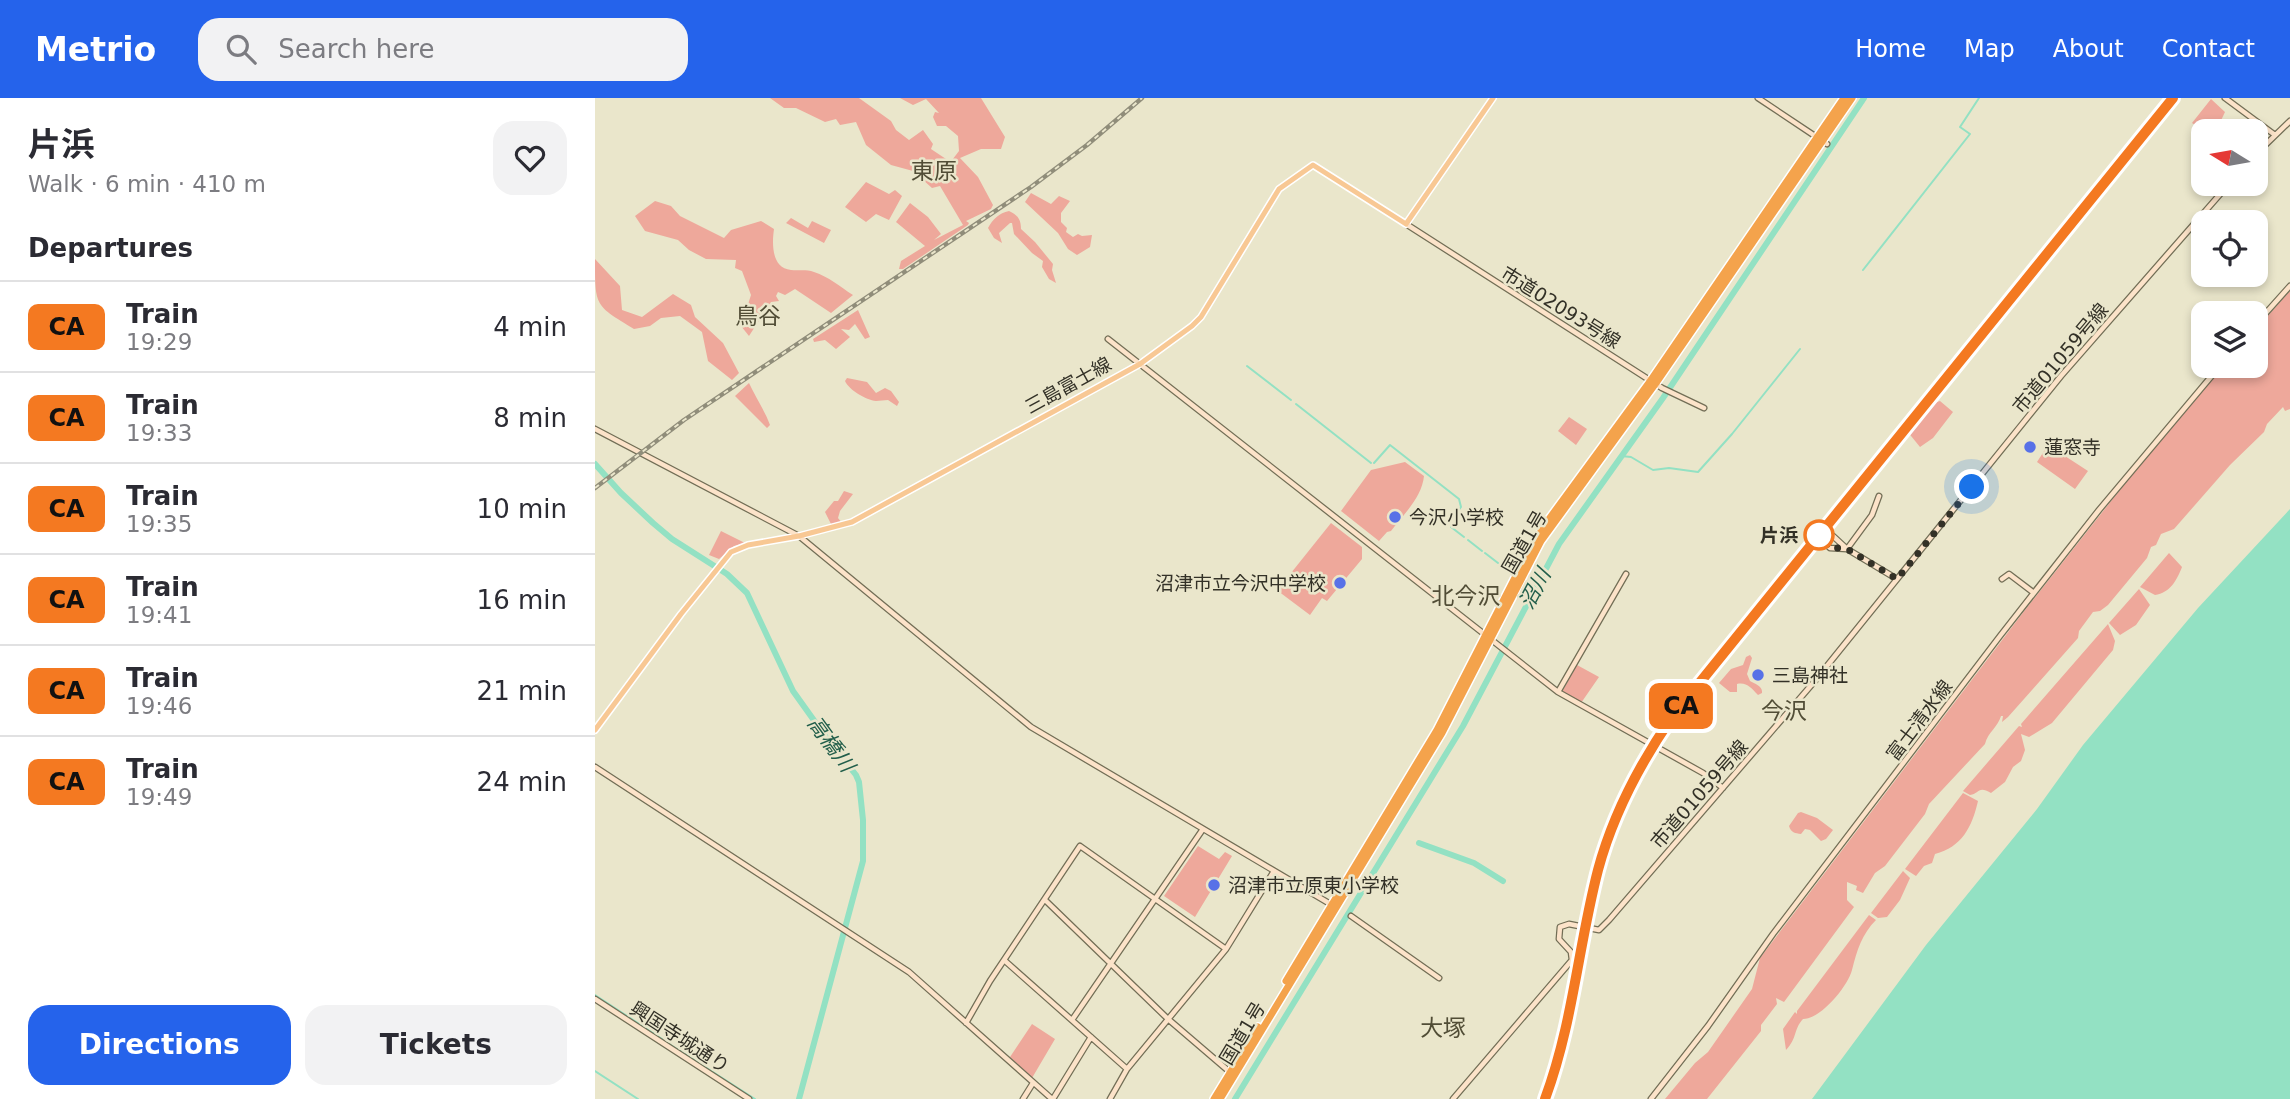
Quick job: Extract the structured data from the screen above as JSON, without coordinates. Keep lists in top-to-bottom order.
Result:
{
  "streets": {
    "highway": ["国道1号"],
    "main road": ["三島富士線"],
    "street": [
      "市道02093号線",
      "市道01059号線",
      "富士清水線",
      "興国寺城通り"
    ]
  },
  "crossings": [
    ["市道02093号線", "三島富士線"],
    ["市道02093号線", "国道1号"]
  ],
  "districts": [
    "東原",
    "鳥谷",
    "北今沢",
    "今沢",
    "大塚"
  ],
  "water": ["沼川", "高橋川"],
  "places": [
    "蓮窓寺",
    "今沢小学校",
    "片浜",
    "沼津市立今沢中学校",
    "三島神社",
    "沼津市立原東小学校"
  ],
  "north": "left",
  "page": {
    "header": "Metrio",
    "search": "Search here",
    "nav": [
      "Home",
      "Map",
      "About",
      "Contact"
    ],
    "heading": [
      ["片浜", "Walk · 6 min · 410 m"],
      "Departures"
    ],
    "on_map": "CA",
    "list": [
      {
        "mark": "CA",
        "name": "Train",
        "note": "19:29",
        "value": "4 min"
      },
      {
        "mark": "CA",
        "name": "Train",
        "note": "19:33",
        "value": "8 min"
      },
      {
        "mark": "CA",
        "name": "Train",
        "note": "19:35",
        "value": "10 min"
      },
      {
        "mark": "CA",
        "name": "Train",
        "note": "19:41",
        "value": "16 min"
      },
      {
        "mark": "CA",
        "name": "Train",
        "note": "19:46",
        "value": "21 min"
      },
      {
        "mark": "CA",
        "name": "Train",
        "note": "19:49",
        "value": "24 min"
      }
    ],
    "buttons": ["Directions", "Tickets"]
  }
}
